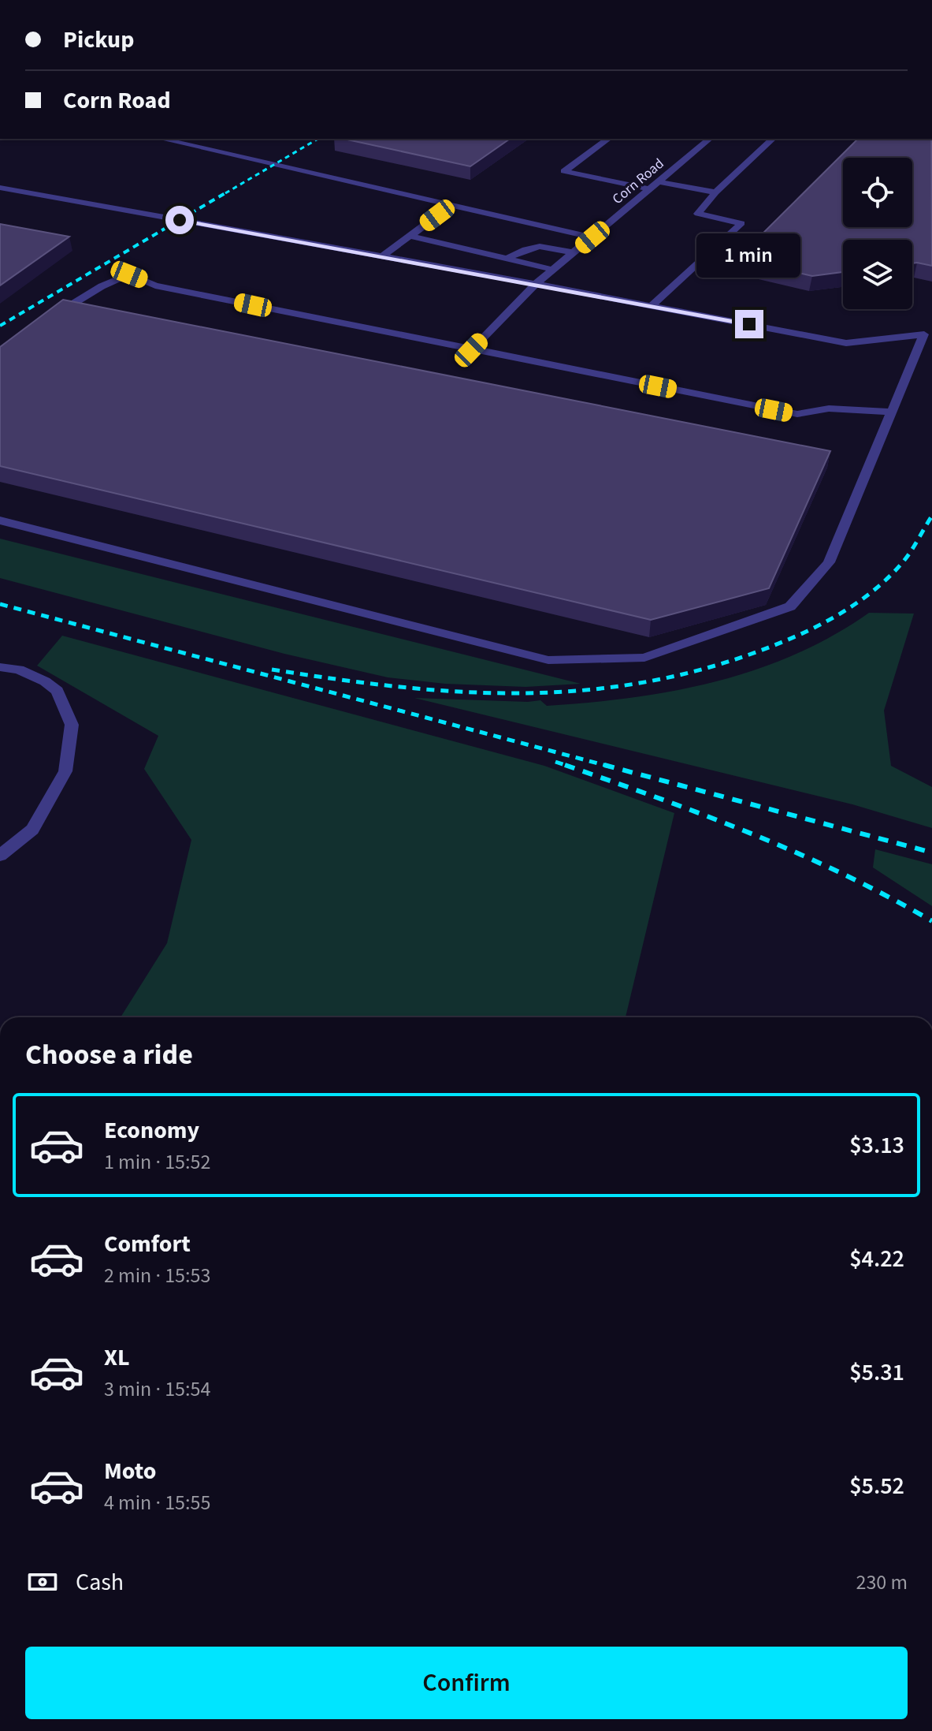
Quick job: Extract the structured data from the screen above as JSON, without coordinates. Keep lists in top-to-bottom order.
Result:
{
  "streets": {
    "street": ["Corn Road"]
  },
  "page": {
    "banner": ["Pickup", "Corn Road"],
    "bubble": "1 min",
    "heading": "Choose a ride",
    "list": [
      {
        "name": "Economy",
        "note": "1 min · 15:52",
        "value": "$3.13"
      },
      {
        "name": "Comfort",
        "note": "2 min · 15:53",
        "value": "$4.22"
      },
      {
        "name": "XL",
        "note": "3 min · 15:54",
        "value": "$5.31"
      },
      {
        "name": "Moto",
        "note": "4 min · 15:55",
        "value": "$5.52"
      }
    ],
    "pay": ["Cash", "230 m"],
    "buttons": "Confirm"
  }
}
